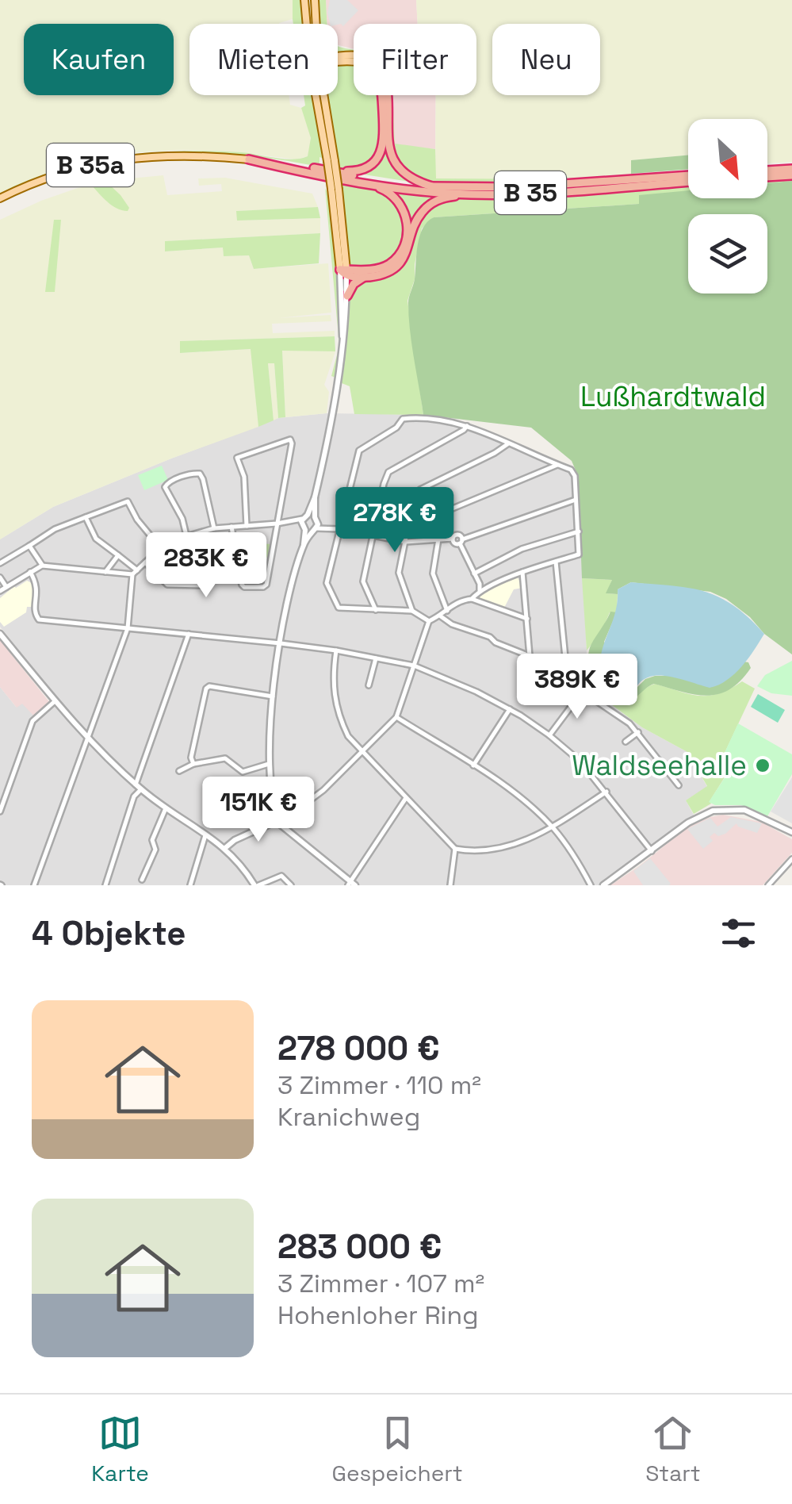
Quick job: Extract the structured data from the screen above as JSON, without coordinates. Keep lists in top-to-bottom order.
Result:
{
  "streets": {
    "highway": ["B 35a", "B 35"]
  },
  "crossings": [
    ["B 35a", "B 35"]
  ],
  "parks": ["Lußhardtwald"],
  "places": ["Waldseehalle"],
  "north": "bottom right",
  "page": {
    "chip": [
      "Kaufen",
      "Mieten",
      "Filter",
      "Neu"
    ],
    "price": [
      "278K €",
      "283K €",
      "389K €",
      "151K €"
    ],
    "heading": "4 Objekte",
    "list": [
      {
        "name": "278 000 €",
        "note": "3 Zimmer · 110 m² · Kranichweg"
      },
      {
        "name": "283 000 €",
        "note": "3 Zimmer · 107 m² · Hohenloher Ring"
      }
    ],
    "tabs": ["Karte", "Gespeichert", "Start"]
  }
}
